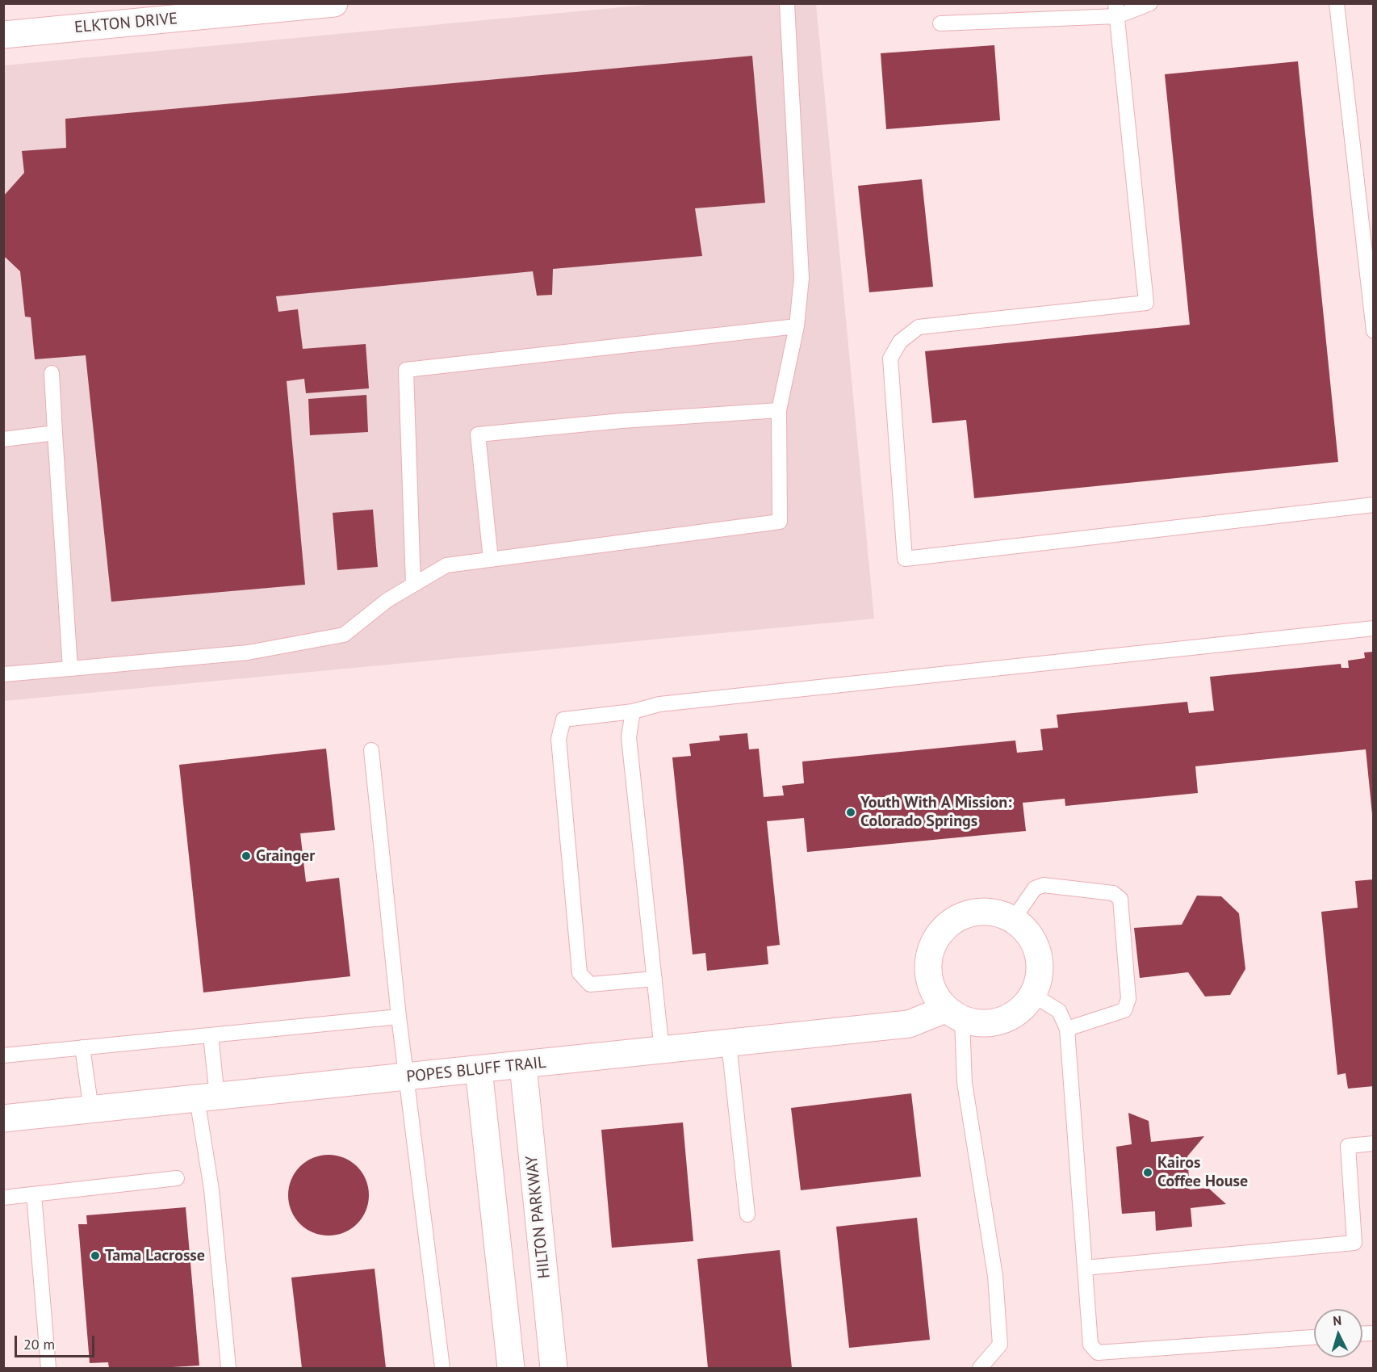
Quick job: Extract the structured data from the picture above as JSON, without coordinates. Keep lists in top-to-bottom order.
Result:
{
  "streets": {
    "street": ["ELKTON DRIVE", "POPES BLUFF TRAIL", "HILTON PARKWAY"]
  },
  "crossings": [
    ["POPES BLUFF TRAIL", "HILTON PARKWAY"]
  ],
  "places": [
    "Youth With A Mission: Colorado Springs",
    "Grainger",
    "Kairos Coffee House",
    "Tama Lacrosse"
  ],
  "scale_bar": "20 m",
  "north": "top"
}
